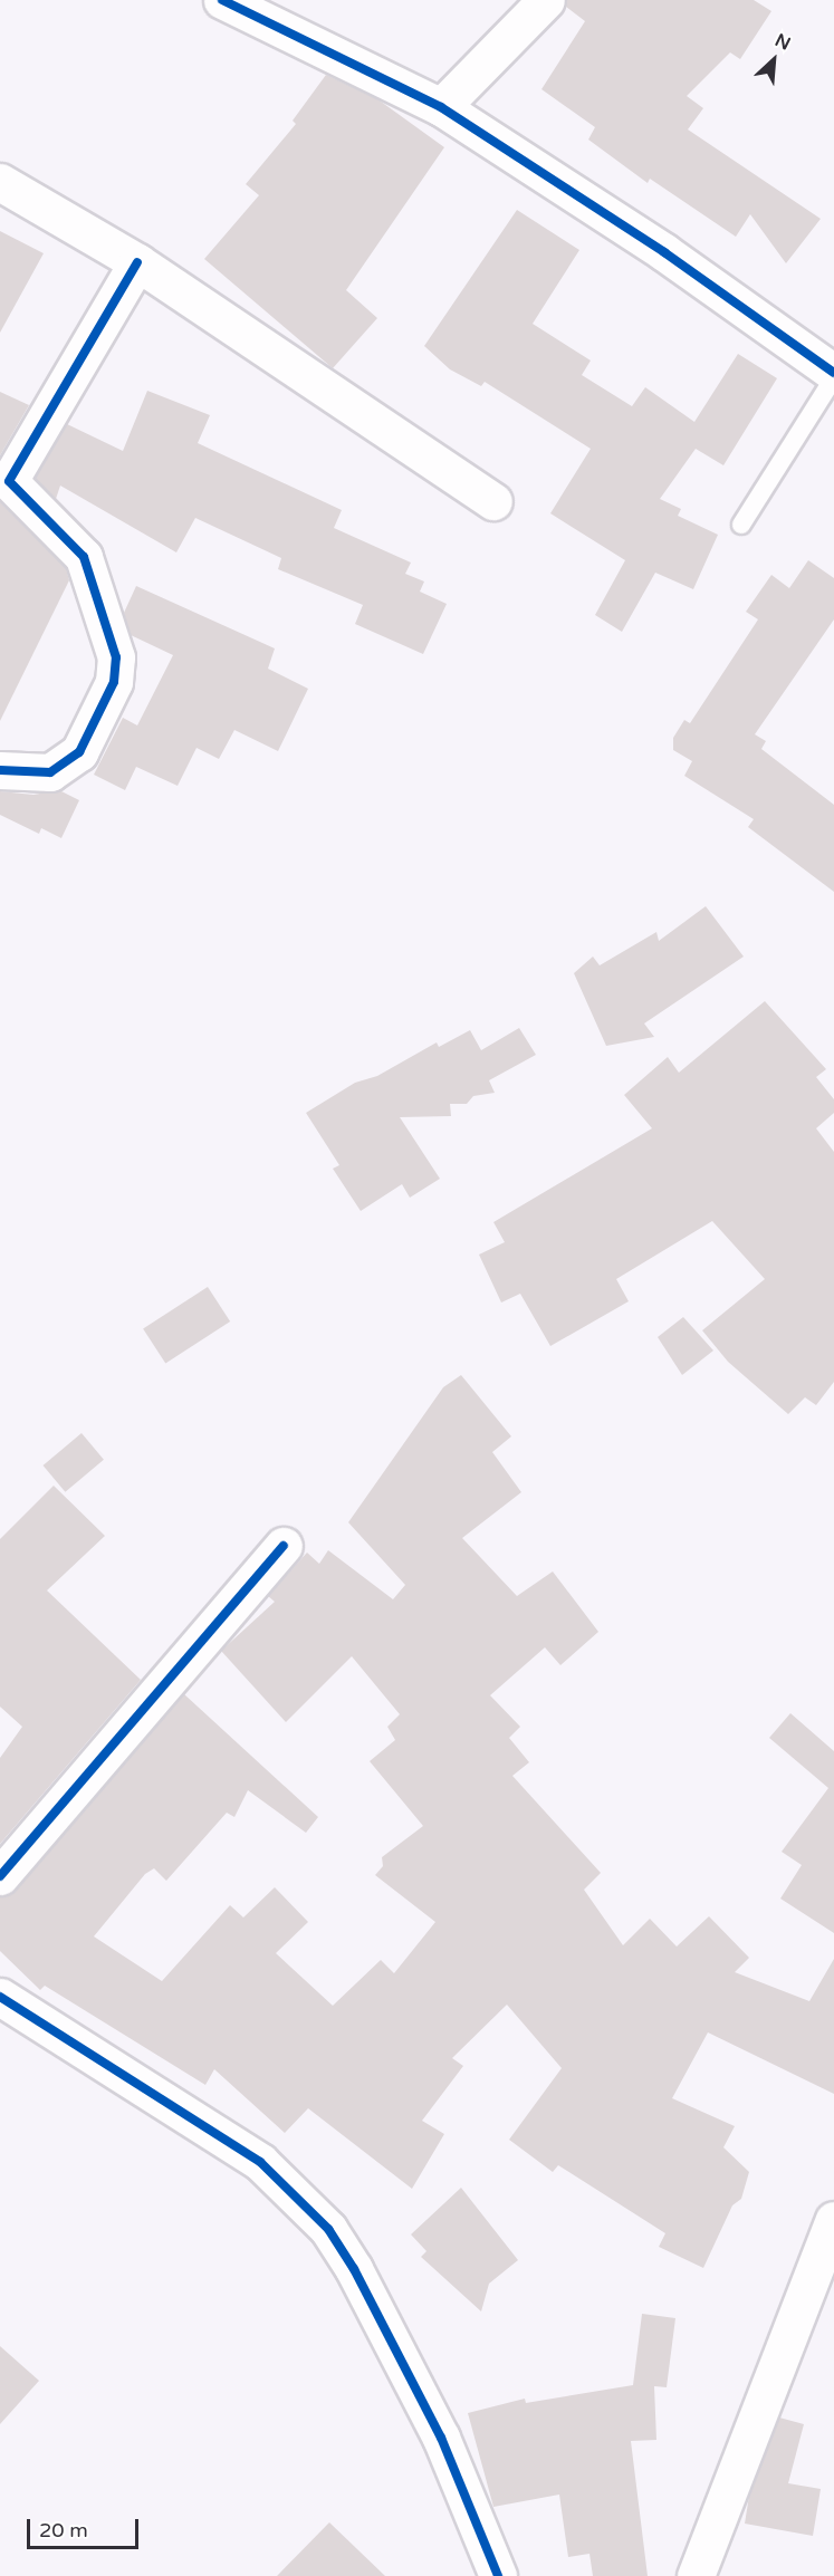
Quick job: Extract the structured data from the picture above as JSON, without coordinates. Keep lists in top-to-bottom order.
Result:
{
  "scale_bar": "20 m",
  "north": "top right"
}
